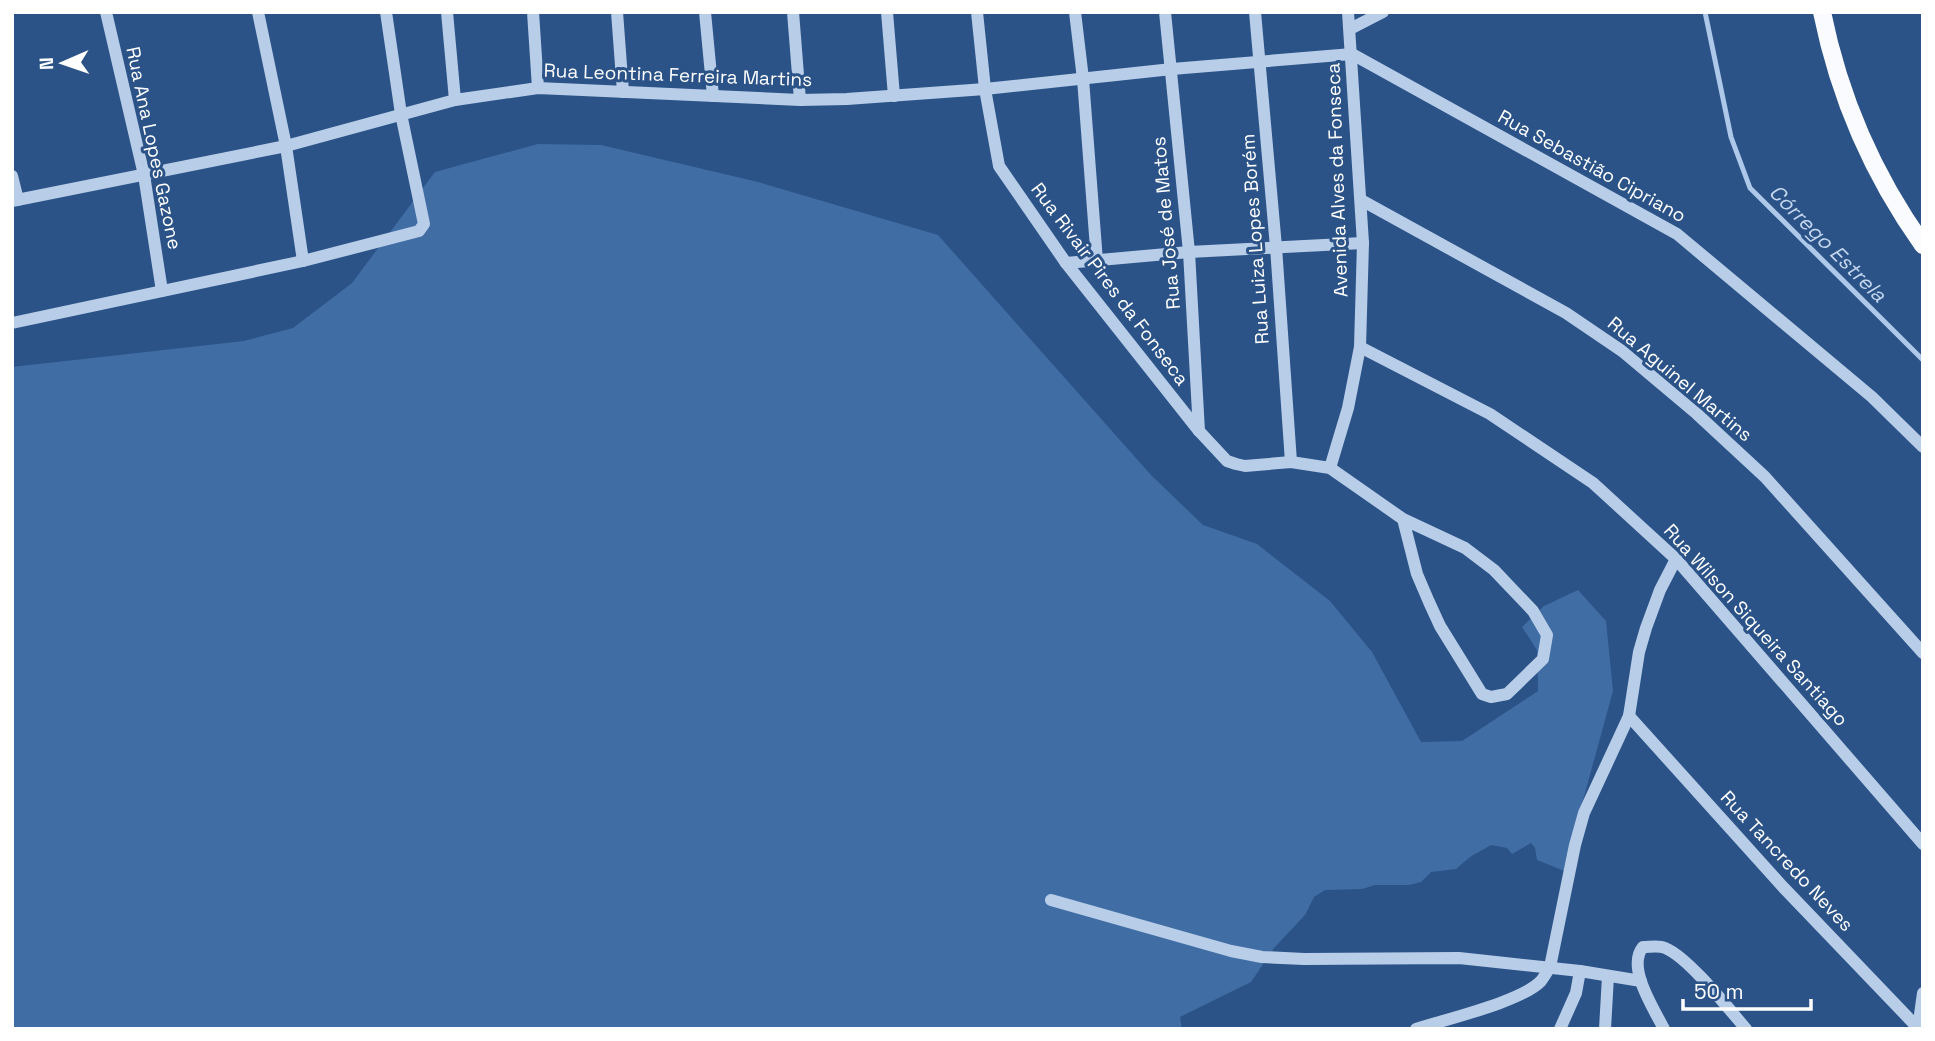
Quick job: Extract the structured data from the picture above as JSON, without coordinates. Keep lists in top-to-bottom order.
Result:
{
  "streets": {
    "street": [
      "Rua Leontina Ferreira Martins",
      "Rua Ana Lopes Gazone",
      "Rua Sebastião Cipriano",
      "Avenida Alves da Fonseca",
      "Rua José de Matos",
      "Rua Luiza Lopes Borém",
      "Rua Rivair Pires da Fonseca",
      "Rua Aguinel Martins",
      "Rua Wilson Siqueira Santiago",
      "Rua Tancredo Neves"
    ]
  },
  "crossings": [
    ["Rua Leontina Ferreira Martins", "Rua Ana Lopes Gazone"],
    ["Rua Leontina Ferreira Martins", "Rua Sebastião Cipriano"],
    ["Rua Leontina Ferreira Martins", "Avenida Alves da Fonseca"],
    ["Rua Leontina Ferreira Martins", "Rua José de Matos"],
    ["Rua Leontina Ferreira Martins", "Rua Luiza Lopes Borém"],
    ["Rua Leontina Ferreira Martins", "Rua Rivair Pires da Fonseca"],
    ["Rua Sebastião Cipriano", "Avenida Alves da Fonseca"],
    ["Avenida Alves da Fonseca", "Rua Rivair Pires da Fonseca"],
    ["Avenida Alves da Fonseca", "Rua Aguinel Martins"],
    ["Avenida Alves da Fonseca", "Rua Wilson Siqueira Santiago"],
    ["Rua José de Matos", "Rua Rivair Pires da Fonseca"],
    ["Rua Luiza Lopes Borém", "Rua Rivair Pires da Fonseca"]
  ],
  "water": ["Córrego Estrela"],
  "scale_bar": "50 m",
  "north": "left"
}
